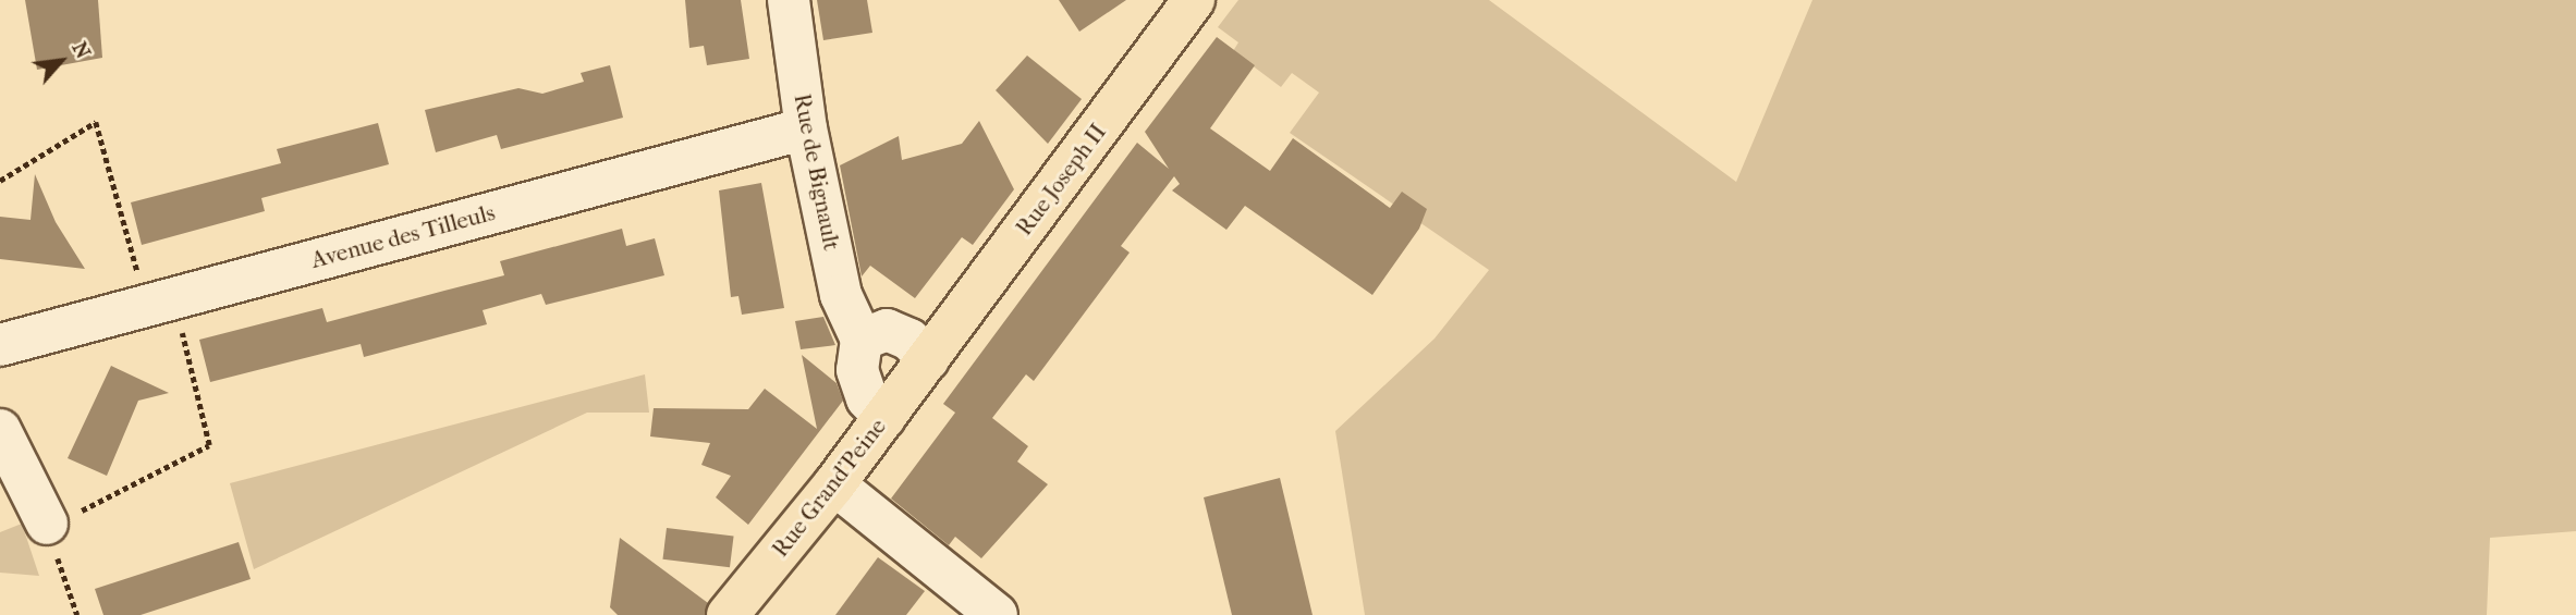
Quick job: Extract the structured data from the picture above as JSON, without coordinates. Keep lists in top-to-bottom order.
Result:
{
  "streets": {
    "main road": ["Rue Joseph II", "Rue Grand'Peine"],
    "street": ["Rue de Bignault", "Avenue des Tilleuls"]
  },
  "crossings": [
    ["Rue de Bignault", "Avenue des Tilleuls"],
    ["Rue de Bignault", "Rue Grand'Peine"],
    ["Rue Joseph II", "Rue Grand'Peine"]
  ],
  "north": "top right"
}
